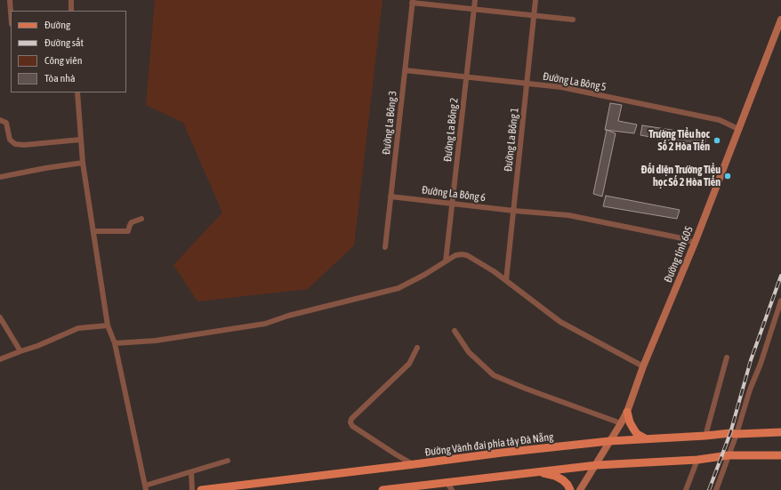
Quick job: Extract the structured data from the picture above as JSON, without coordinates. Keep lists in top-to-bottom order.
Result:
{
  "streets": {
    "main road": ["Đường tỉnh 605", "Đường Vành đai phía tây Đà Nẵng"],
    "street": [
      "Đường La Bông 5",
      "Đường La Bông 3",
      "Đường La Bông 2",
      "Đường La Bông 1",
      "Đường La Bông 6"
    ]
  },
  "crossings": [
    ["Đường La Bông 5", "Đường La Bông 3"],
    ["Đường La Bông 5", "Đường La Bông 2"],
    ["Đường La Bông 5", "Đường La Bông 1"],
    ["Đường La Bông 5", "Đường tỉnh 605"],
    ["Đường La Bông 3", "Đường La Bông 6"],
    ["Đường La Bông 2", "Đường La Bông 6"],
    ["Đường La Bông 1", "Đường La Bông 6"],
    ["Đường La Bông 6", "Đường tỉnh 605"],
    ["Đường tỉnh 605", "Đường Vành đai phía tây Đà Nẵng"]
  ],
  "places": ["Trường Tiểu học Số 2 Hòa Tiến", "Đối diện Trường Tiểu học Số 2 Hòa Tiến"],
  "legend": [
    "Đường",
    "Đường sắt",
    "Công viên",
    "Tòa nhà"
  ]
}
